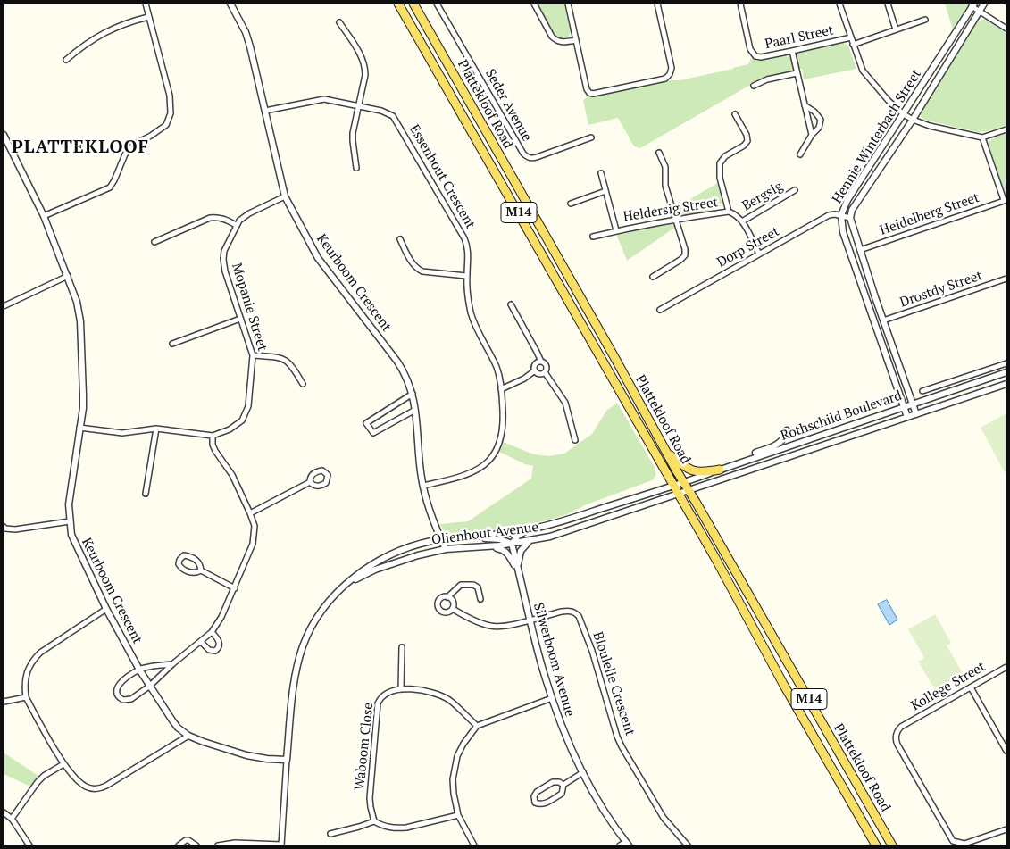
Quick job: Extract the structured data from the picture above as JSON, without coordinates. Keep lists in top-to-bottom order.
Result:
{
  "streets": {
    "main road": ["Plattekloof Road", "M14"],
    "street": [
      "Paarl Street",
      "Seder Avenue",
      "Hennie Winterbach Street",
      "Essenhout Crescent",
      "Bergsig",
      "Heldersig Street",
      "Heidelberg Street",
      "Dorp Street",
      "Keurboom Crescent",
      "Drostdy Street",
      "Mopanie Street",
      "Rothschild Boulevard",
      "Olienhout Avenue",
      "Silwerboom Avenue",
      "Bloulelie Crescent",
      "Kollege Street",
      "Waboom Close"
    ]
  },
  "crossings": [
    ["Plattekloof Road", "Rothschild Boulevard"],
    ["Plattekloof Road", "Olienhout Avenue"],
    ["Hennie Winterbach Street", "Heidelberg Street"],
    ["Hennie Winterbach Street", "Dorp Street"],
    ["Hennie Winterbach Street", "Drostdy Street"],
    ["Hennie Winterbach Street", "Rothschild Boulevard"],
    ["Essenhout Crescent", "Keurboom Crescent"],
    ["Bergsig", "Heldersig Street"],
    ["Heldersig Street", "Dorp Street"],
    ["Keurboom Crescent", "Mopanie Street"],
    ["Keurboom Crescent", "Olienhout Avenue"],
    ["Rothschild Boulevard", "Olienhout Avenue"],
    ["Olienhout Avenue", "Silwerboom Avenue"],
    ["Silwerboom Avenue", "Bloulelie Crescent"]
  ],
  "districts": ["PLATTEKLOOF"]
}
